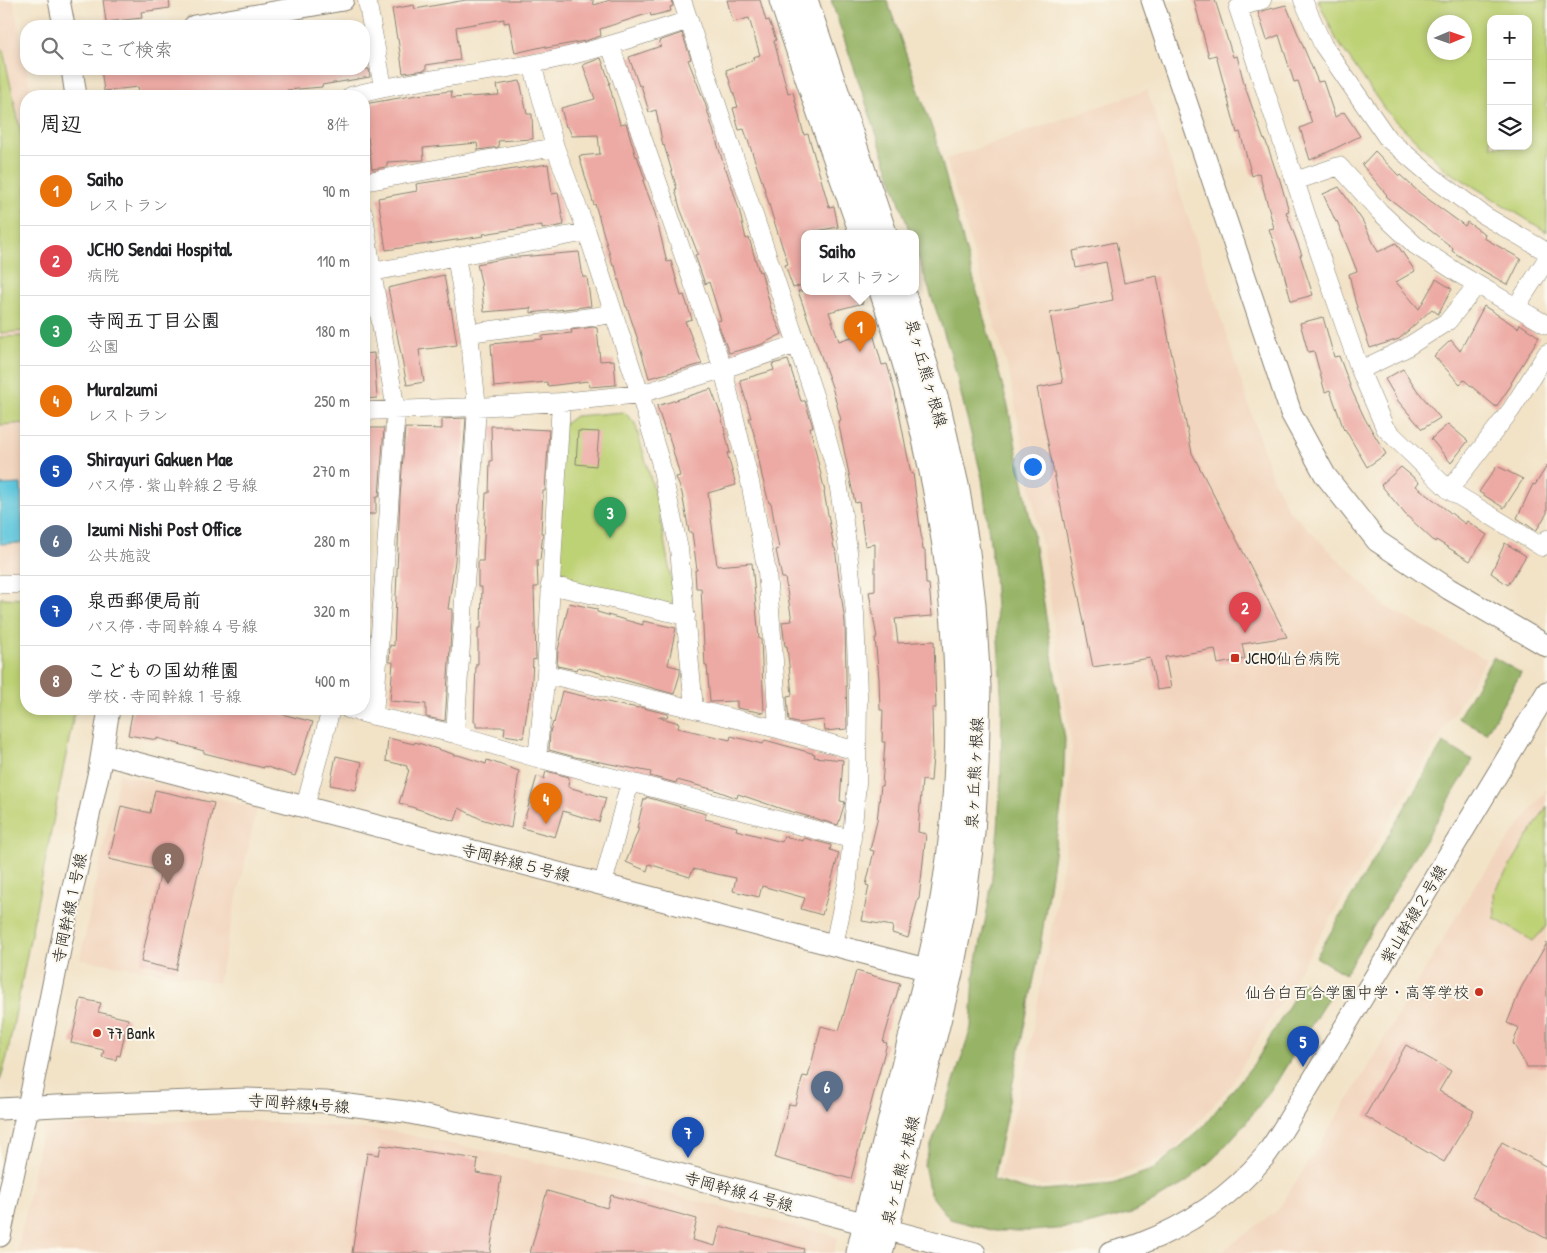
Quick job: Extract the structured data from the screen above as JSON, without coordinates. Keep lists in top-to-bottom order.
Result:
{
  "streets": {
    "main road": ["泉ヶ丘熊ヶ根線"],
    "street": [
      "寺岡幹線５号線",
      "寺岡幹線１号線",
      "紫山幹線２号線",
      "寺岡幹線4号線",
      "寺岡幹線４号線"
    ]
  },
  "crossings": [
    ["泉ヶ丘熊ヶ根線", "寺岡幹線５号線"],
    ["泉ヶ丘熊ヶ根線", "寺岡幹線４号線"],
    ["寺岡幹線５号線", "寺岡幹線１号線"],
    ["寺岡幹線１号線", "寺岡幹線4号線"],
    ["寺岡幹線4号線", "寺岡幹線４号線"]
  ],
  "places": {
    "transit": ["JCHO仙台病院"],
    "other": ["仙台白百合学園中学・高等学校", "77 Bank"]
  },
  "north": "right",
  "page": {
    "map_buttons": ["+", "−"],
    "search": "ここで検索",
    "heading": ["周辺", "8件"],
    "list": [
      {
        "mark": "1",
        "name": "Saiho",
        "note": "レストラン",
        "value": "90 m"
      },
      {
        "mark": "2",
        "name": "JCHO Sendai Hospital",
        "note": "病院",
        "value": "110 m"
      },
      {
        "mark": "3",
        "name": "寺岡五丁目公園",
        "note": "公園",
        "value": "180 m"
      },
      {
        "mark": "4",
        "name": "MuraIzumi",
        "note": "レストラン",
        "value": "250 m"
      },
      {
        "mark": "5",
        "name": "Shirayuri Gakuen Mae",
        "note": "バス停 · 紫山幹線２号線",
        "value": "270 m"
      },
      {
        "mark": "6",
        "name": "Izumi Nishi Post Office",
        "note": "公共施設",
        "value": "280 m"
      },
      {
        "mark": "7",
        "name": "泉西郵便局前",
        "note": "バス停 · 寺岡幹線４号線",
        "value": "320 m"
      },
      {
        "mark": "8",
        "name": "こどもの国幼稚園",
        "note": "学校 · 寺岡幹線１号線",
        "value": "400 m"
      }
    ],
    "popup": ["Saiho", "レストラン"],
    "pins": [
      "1",
      "3",
      "2",
      "4",
      "8",
      "5",
      "6",
      "7"
    ]
  }
}
